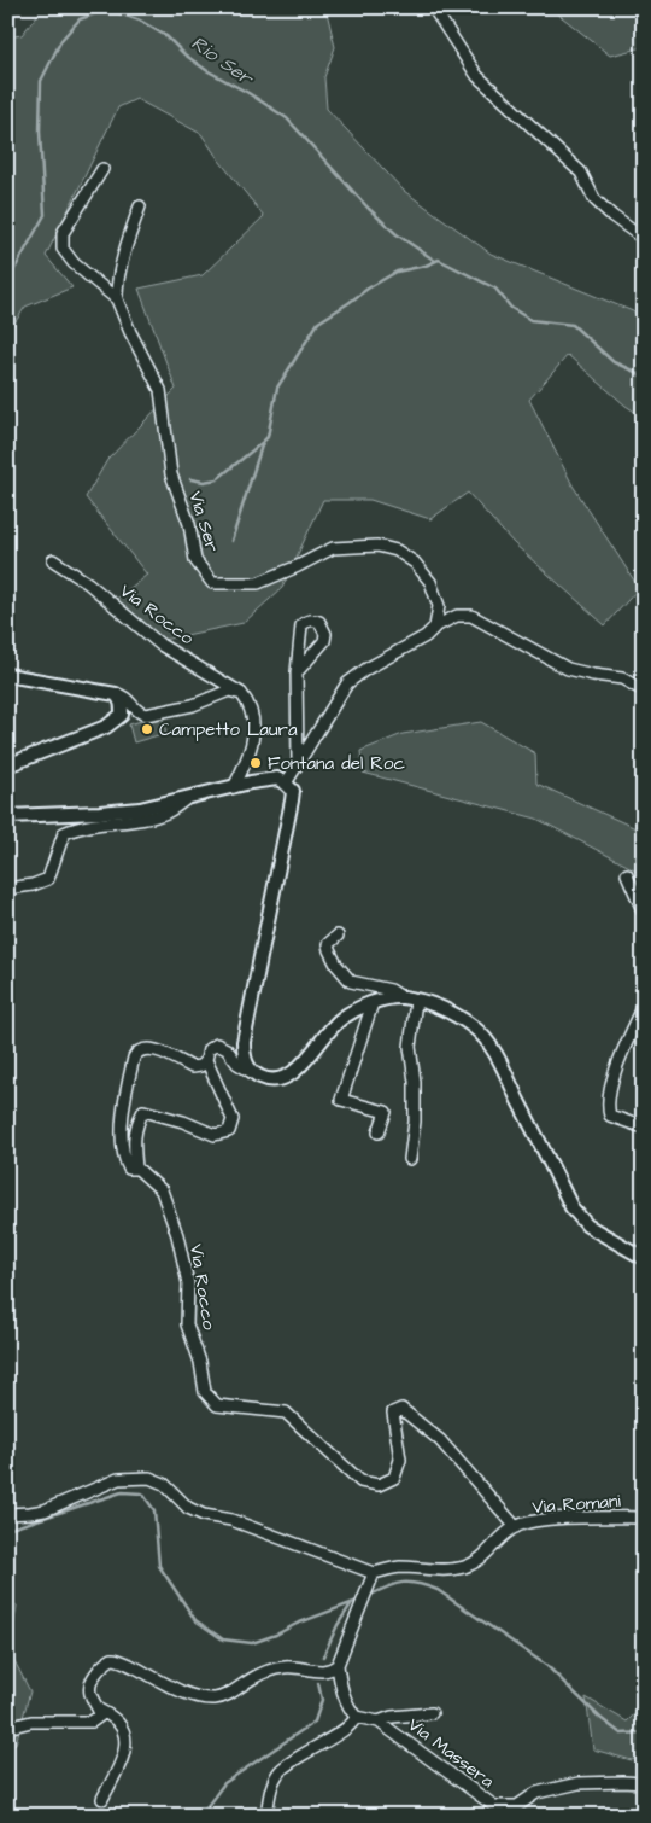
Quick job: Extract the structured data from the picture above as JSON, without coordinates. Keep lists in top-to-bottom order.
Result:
{
  "streets": {
    "street": [
      "Via Ser",
      "Via Rocco",
      "Via Romani",
      "Via Massera"
    ]
  },
  "crossings": [
    ["Via Rocco", "Via Romani"]
  ],
  "water": ["Rio Ser"],
  "places": ["Campetto Laura", "Fontana del Roc"]
}
